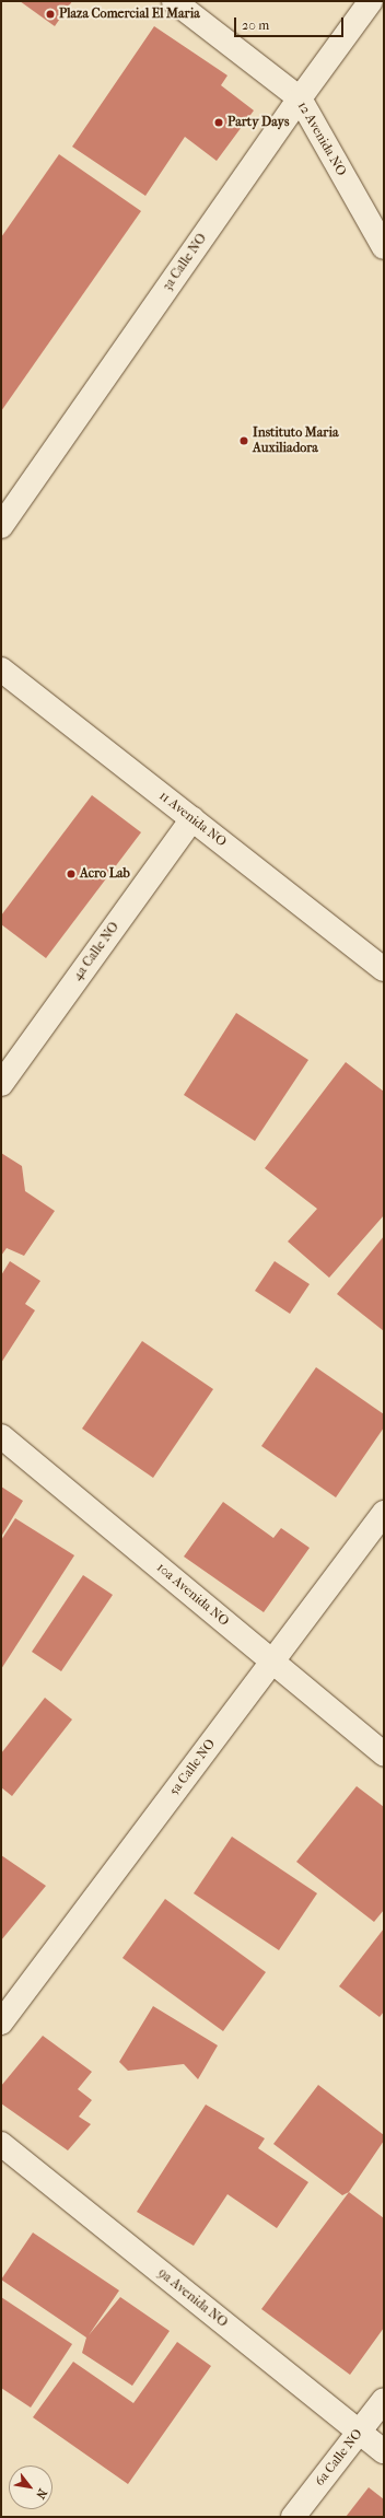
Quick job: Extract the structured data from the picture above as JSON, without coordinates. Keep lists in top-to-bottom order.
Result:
{
  "streets": {
    "street": [
      "12 Avenida NO",
      "3a Calle NO",
      "11 Avenida NO",
      "4a Calle NO",
      "10a Avenida NO",
      "5a Calle NO",
      "9a Avenida NO",
      "6a Calle NO"
    ]
  },
  "crossings": [
    ["12 Avenida NO", "3a Calle NO"],
    ["11 Avenida NO", "4a Calle NO"],
    ["10a Avenida NO", "5a Calle NO"],
    ["9a Avenida NO", "6a Calle NO"]
  ],
  "places": [
    "Plaza Comercial El Maria",
    "Party Days",
    "Instituto Maria Auxiliadora",
    "Acro Lab"
  ],
  "scale_bar": "20 m",
  "north": "bottom right"
}
